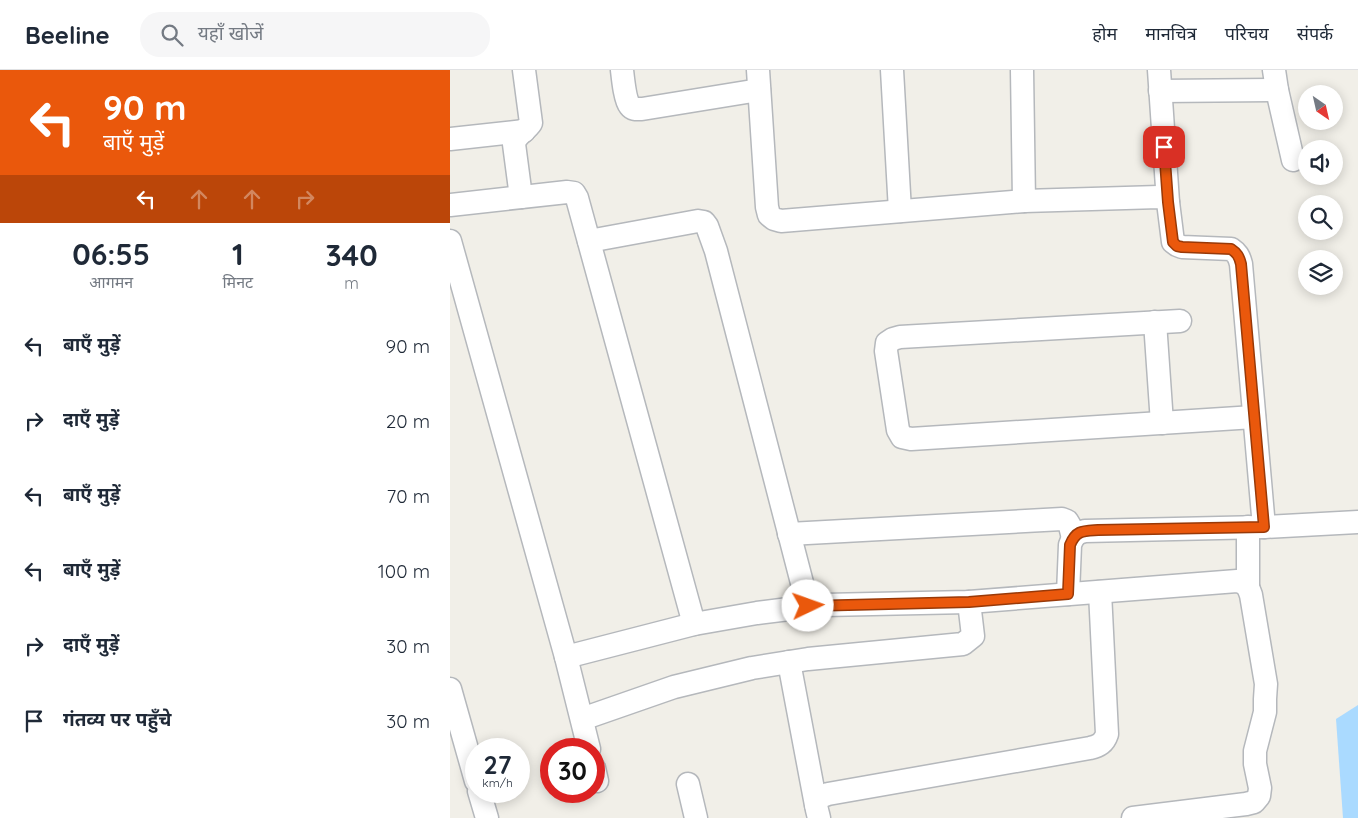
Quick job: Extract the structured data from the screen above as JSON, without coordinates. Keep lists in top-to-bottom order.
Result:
{
  "north": "bottom right",
  "page": {
    "header": "Beeline",
    "search": "यहाँ खोजें",
    "nav": [
      "होम",
      "मानचित्र",
      "परिचय",
      "संपर्क"
    ],
    "turn": ["90 m", "बाएँ मुड़ें"],
    "eta": [
      "06:55",
      "आगमन",
      "1",
      "मिनट",
      "340",
      "m"
    ],
    "list": [
      {
        "name": "बाएँ मुड़ें",
        "value": "90 m"
      },
      {
        "name": "दाएँ मुड़ें",
        "value": "20 m"
      },
      {
        "name": "बाएँ मुड़ें",
        "value": "70 m"
      },
      {
        "name": "बाएँ मुड़ें",
        "value": "100 m"
      },
      {
        "name": "दाएँ मुड़ें",
        "value": "30 m"
      },
      {
        "name": "गंतव्य पर पहुँचे",
        "value": "30 m"
      }
    ],
    "speed": "27 km/h",
    "limit": "30"
  }
}
